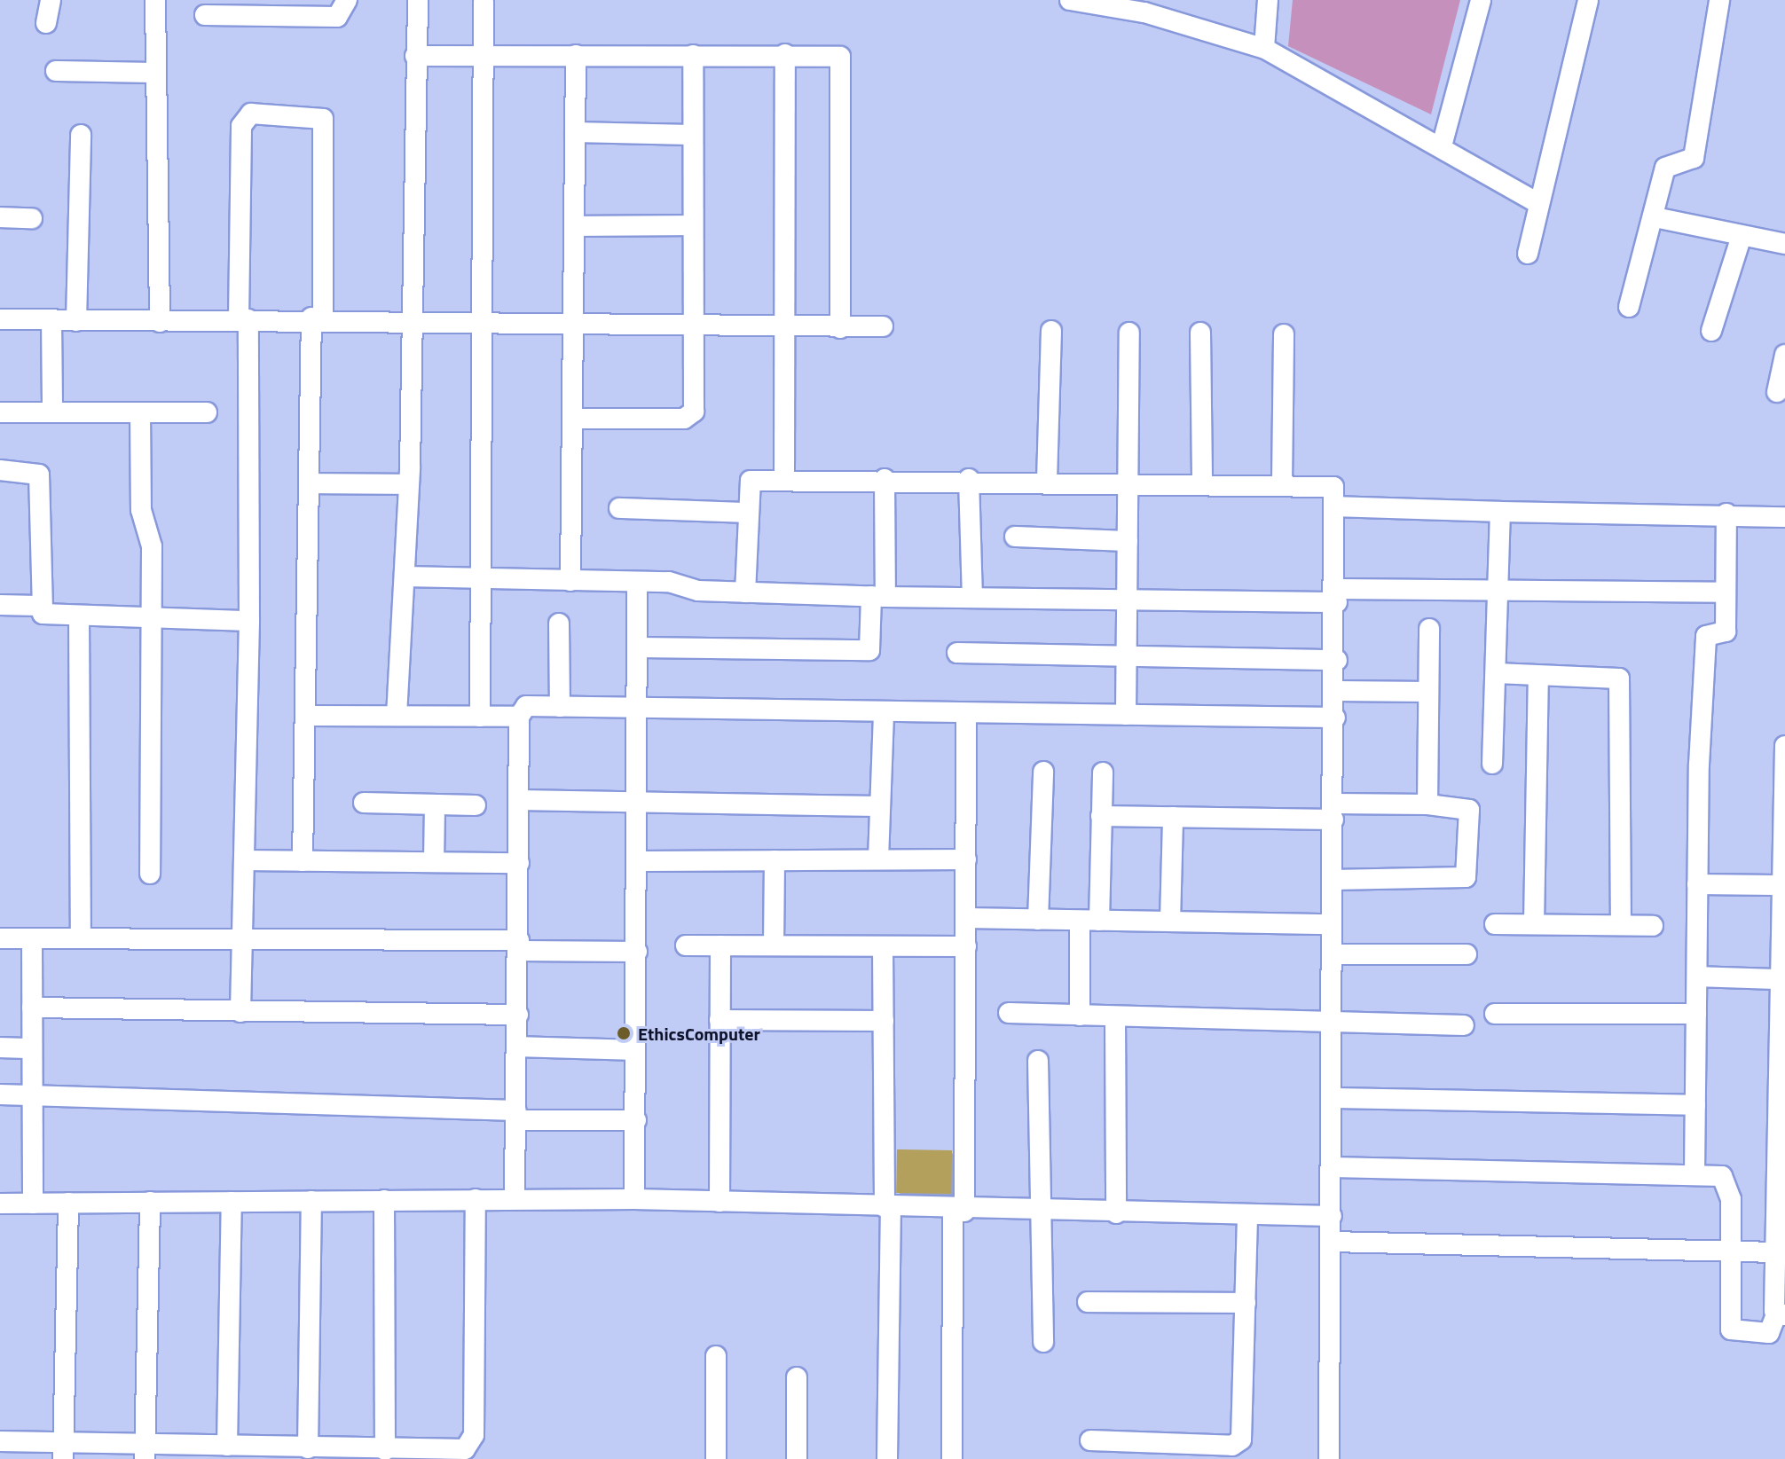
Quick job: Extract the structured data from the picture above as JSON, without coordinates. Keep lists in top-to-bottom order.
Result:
{
  "places": ["EthicsComputer"]
}
